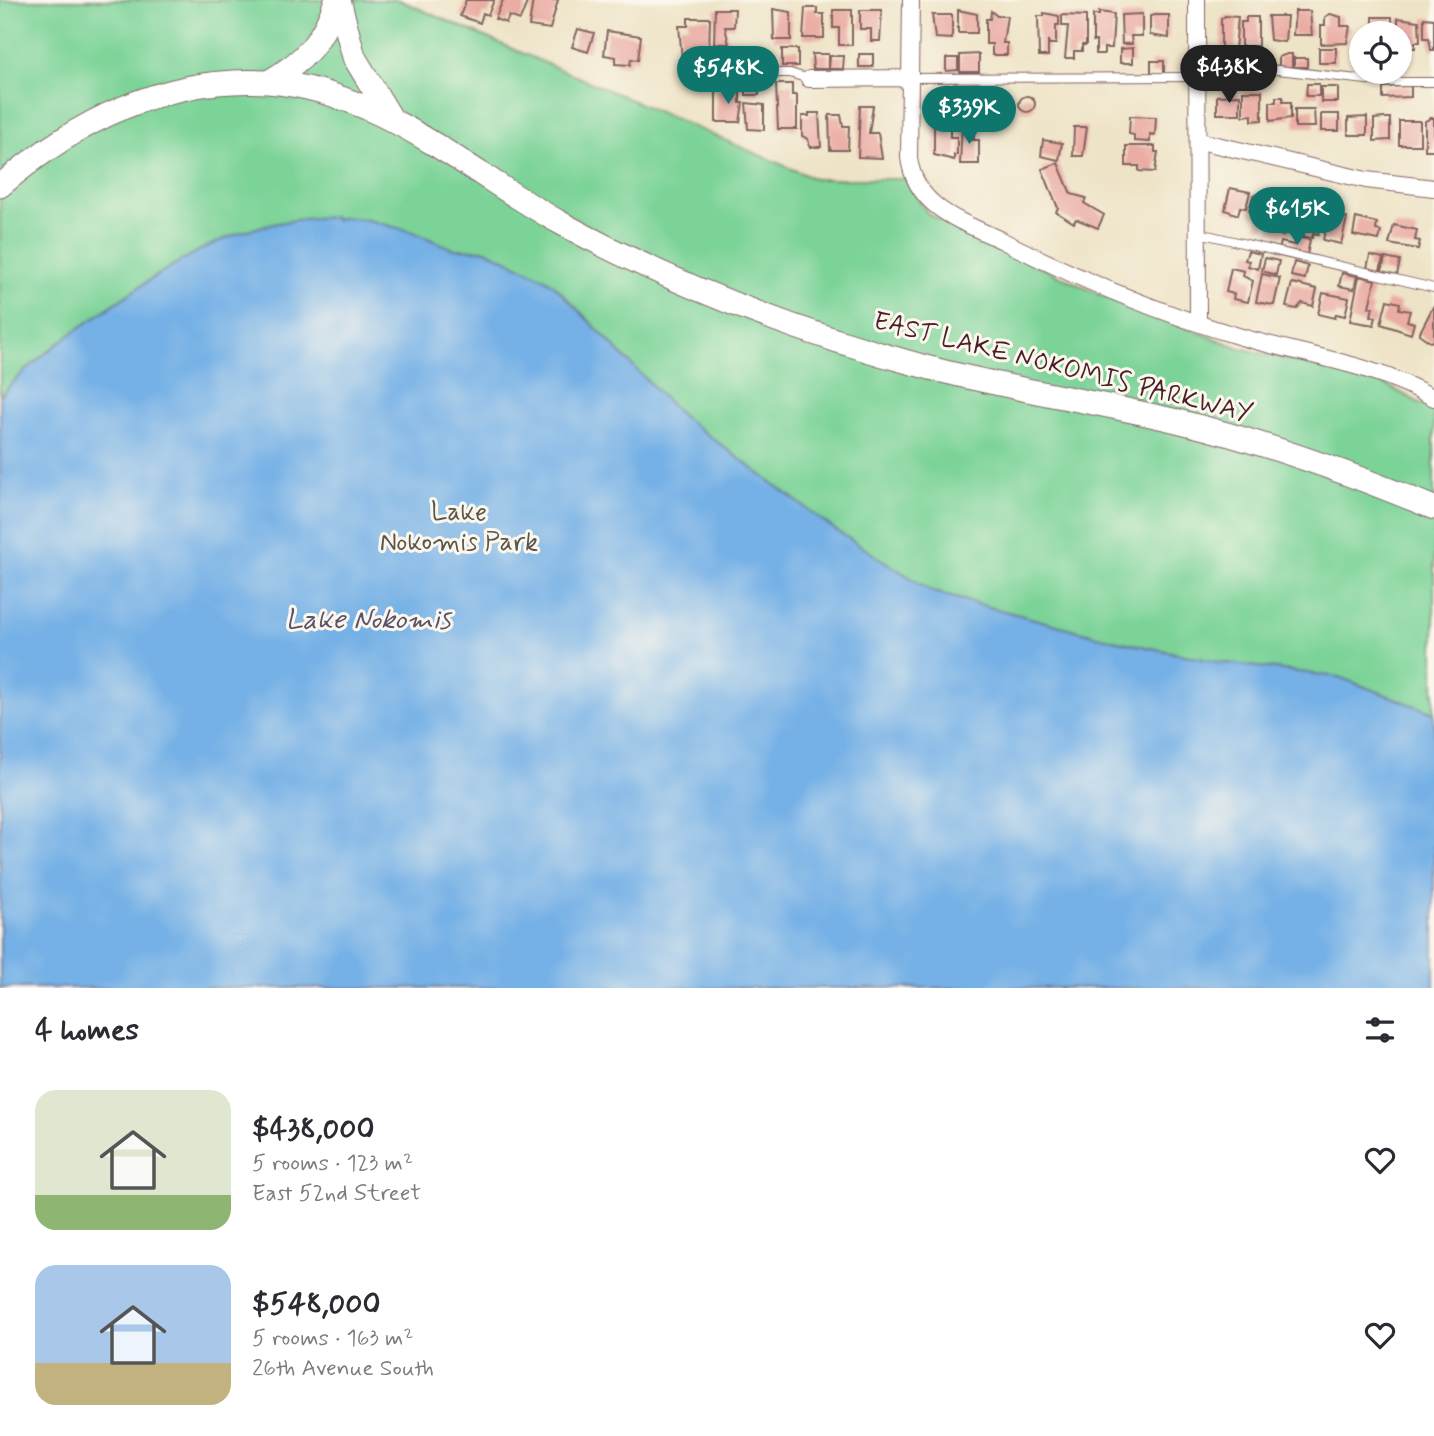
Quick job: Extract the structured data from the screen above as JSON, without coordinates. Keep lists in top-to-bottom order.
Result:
{
  "streets": {
    "street": ["EAST LAKE NOKOMIS PARKWAY"]
  },
  "water": ["Lake Nokomis"],
  "parks": ["Lake Nokomis Park"],
  "page": {
    "price": [
      "$438K",
      "$548K",
      "$339K",
      "$615K"
    ],
    "heading": "4 homes",
    "list": [
      {
        "name": "$438,000",
        "note": "5 rooms · 123 m² · East 52nd Street"
      },
      {
        "name": "$548,000",
        "note": "5 rooms · 163 m² · 26th Avenue South"
      }
    ]
  }
}
